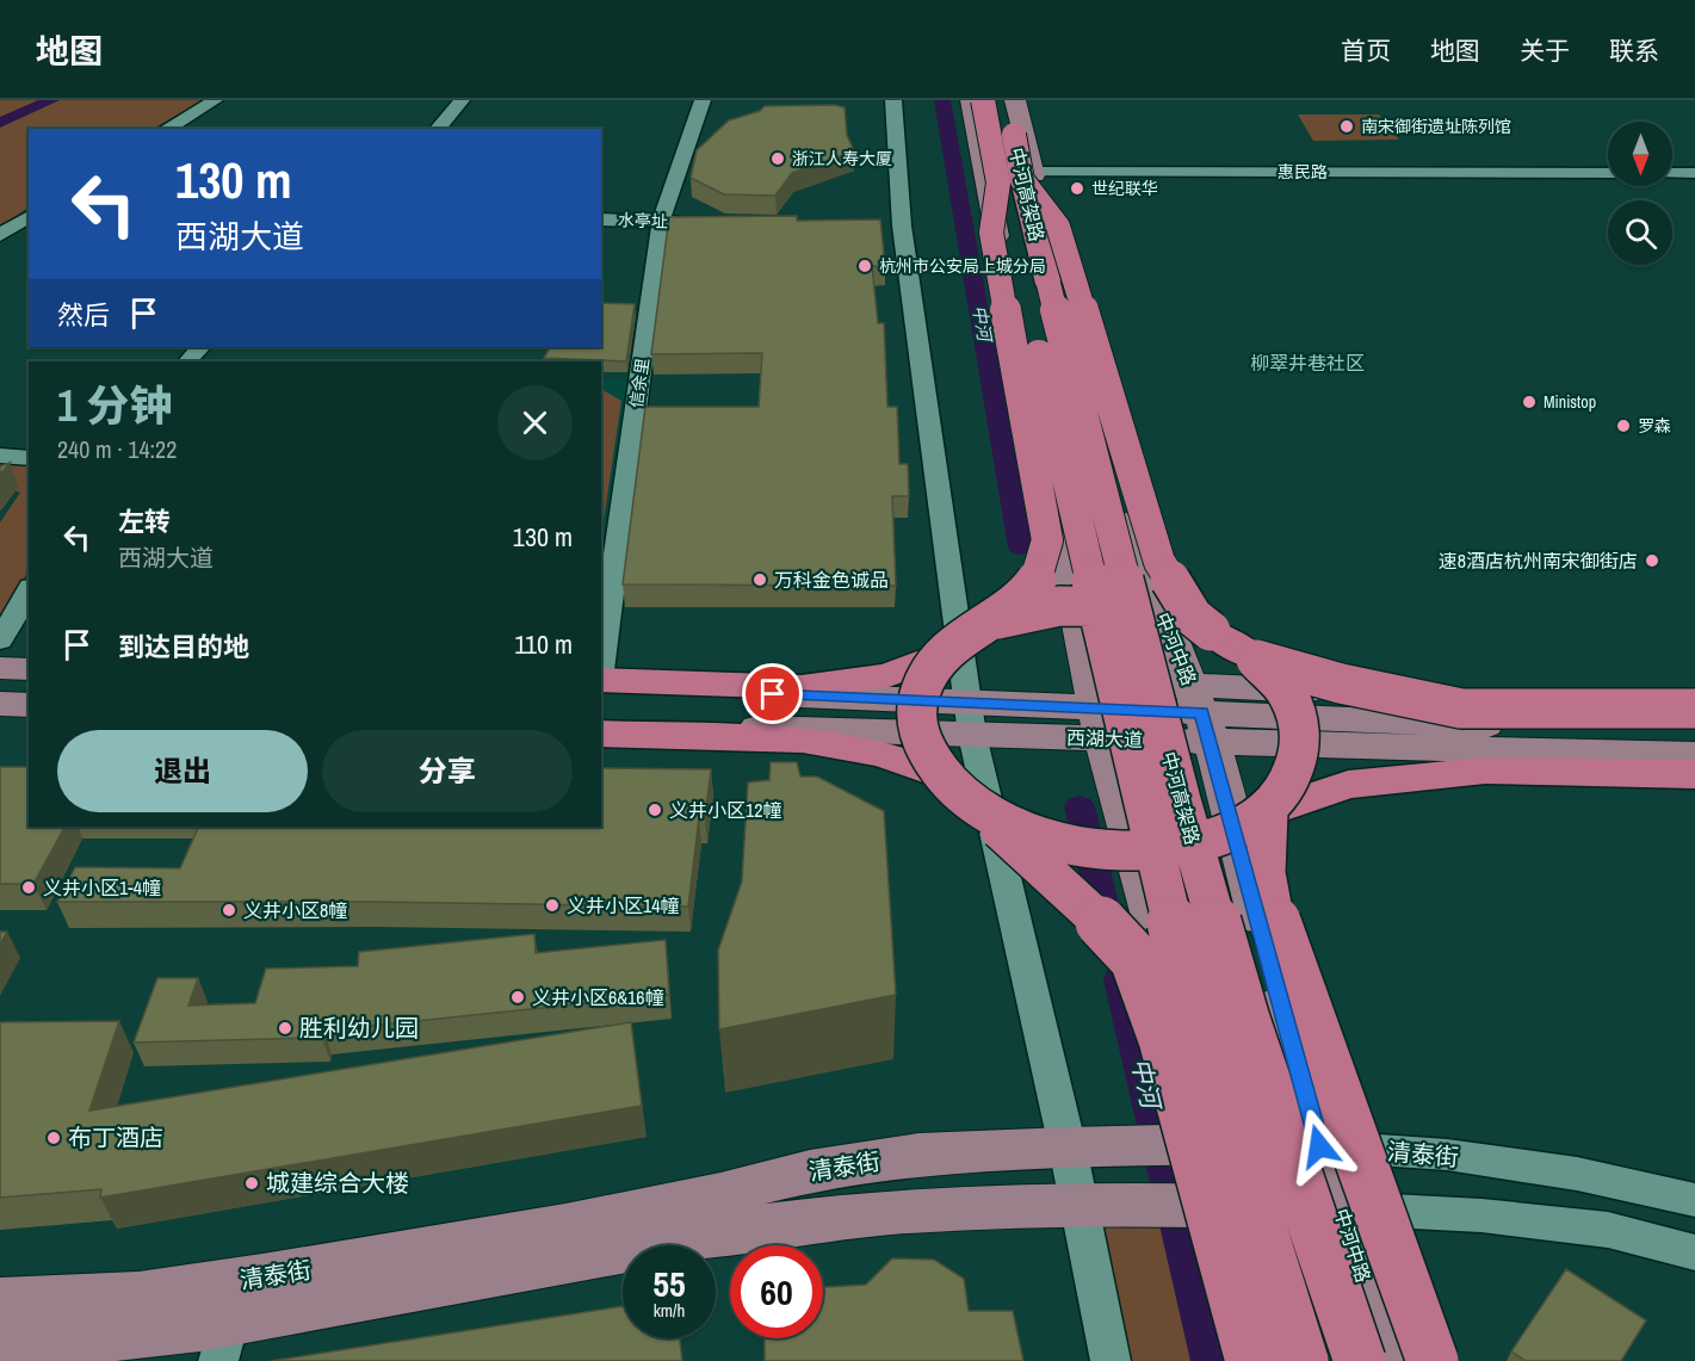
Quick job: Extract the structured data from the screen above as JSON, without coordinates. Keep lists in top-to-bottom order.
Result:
{
  "streets": {
    "highway": ["中河高架路"],
    "main road": ["中河中路", "西湖大道", "清泰街"],
    "street": ["惠民路", "水亭址", "信余里"]
  },
  "crossings": [
    ["惠民路", "中河高架路"],
    ["惠民路", "中河中路"],
    ["中河高架路", "中河中路"],
    ["水亭址", "信余里"],
    ["中河中路", "西湖大道"],
    ["中河中路", "清泰街"]
  ],
  "districts": ["柳翠井巷社区"],
  "water": ["中河"],
  "places": [
    "南宋御街遗址陈列馆",
    "浙江人寿大厦",
    "世纪联华",
    "杭州市公安局上城分局",
    "Ministop",
    "罗森",
    "速8酒店杭州南宋御街店",
    "万科金色诚品",
    "义井小区12幢",
    "义井小区1-4幢",
    "义井小区14幢",
    "义井小区8幢",
    "义井小区6&16幢",
    "胜利幼儿园",
    "布丁酒店",
    "城建综合大楼"
  ],
  "north": "bottom",
  "page": {
    "header": "地图",
    "nav": [
      "首页",
      "地图",
      "关于",
      "联系"
    ],
    "turn": ["130 m", "西湖大道"],
    "then": "然后",
    "heading": ["1 分钟", "240 m · 14:22"],
    "list": [
      {
        "name": "左转",
        "note": "西湖大道",
        "value": "130 m"
      },
      {
        "name": "到达目的地",
        "value": "110 m"
      }
    ],
    "buttons": ["退出", "分享"],
    "speed": "55 km/h",
    "limit": "60"
  }
}
